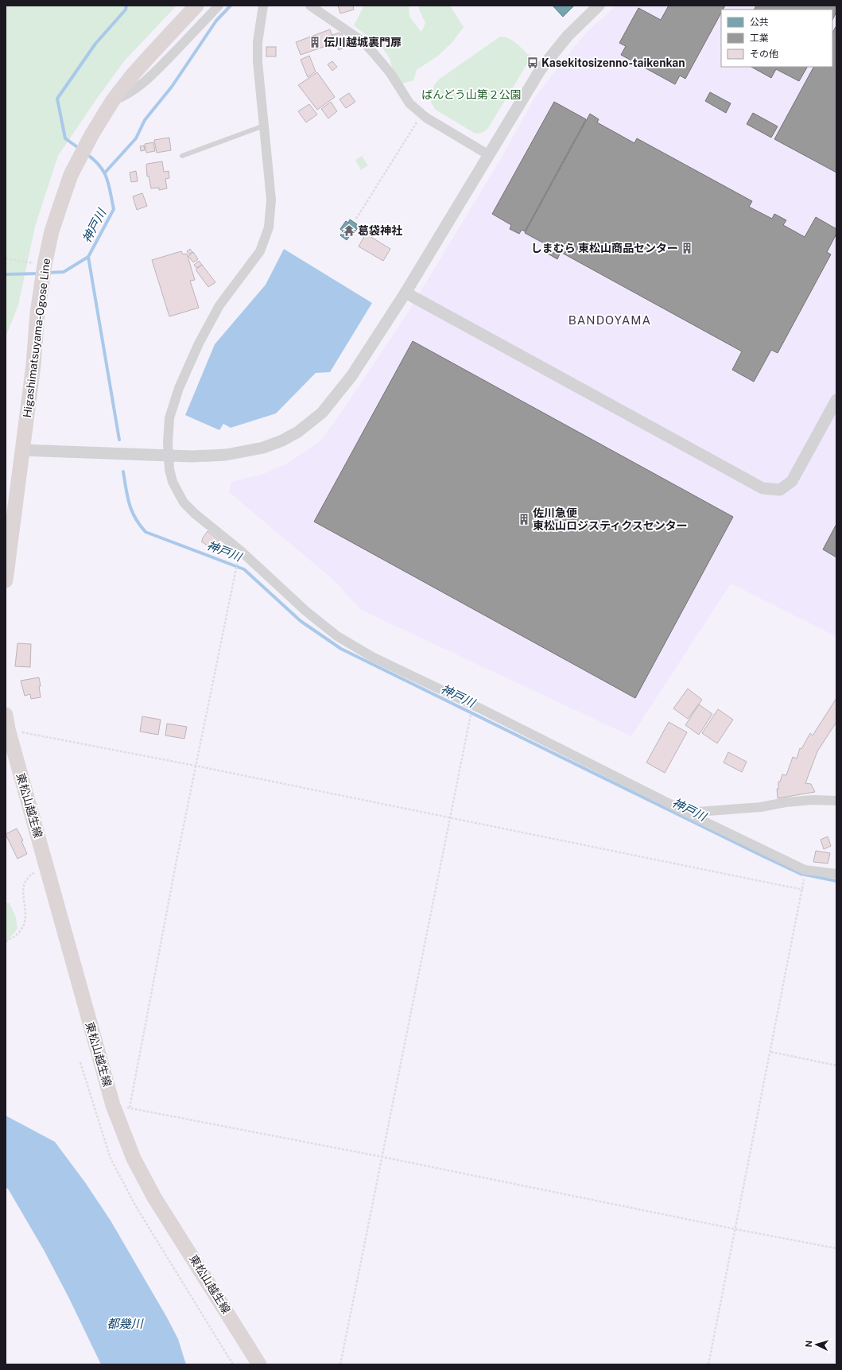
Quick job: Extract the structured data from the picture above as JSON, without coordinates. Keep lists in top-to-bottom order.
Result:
{
  "streets": {
    "main road": ["Higashimatsuyama-Ogose Line", "東松山越生線"]
  },
  "districts": ["BANDOYAMA"],
  "water": ["神戸川", "都幾川"],
  "parks": ["ばんどう山第２公園"],
  "places": {
    "building": ["伝川越城裏門扉", "しまむら 東松山商品センター", "佐川急便 東松山ロジスティクスセンター"],
    "bus stop": ["Kasekitosizenno-taikenkan"],
    "temple": ["葛袋神社"]
  },
  "legend": ["公共", "工業", "その他"],
  "north": "left"
}
